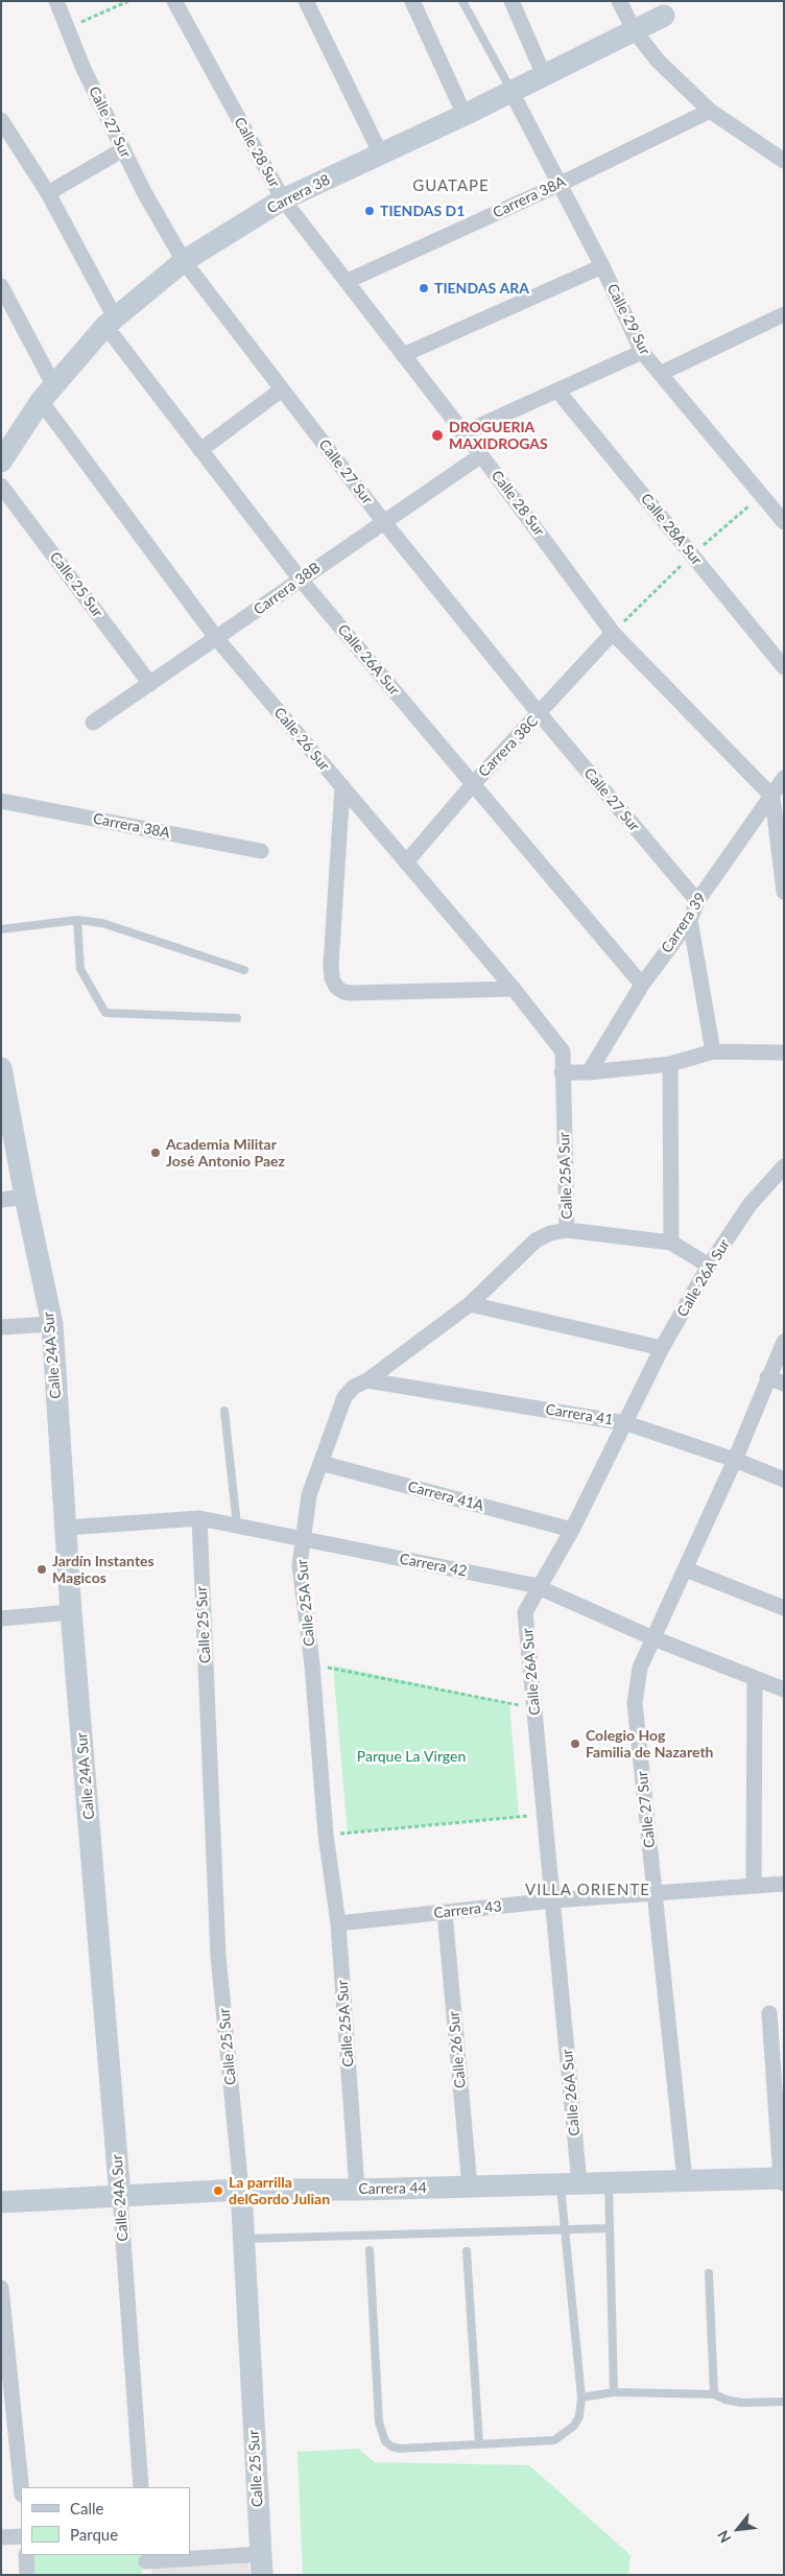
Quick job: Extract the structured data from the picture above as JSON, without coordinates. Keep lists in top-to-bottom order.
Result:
{
  "streets": {
    "street": [
      "Calle 27 Sur",
      "Calle 28 Sur",
      "Carrera 38",
      "Carrera 38A",
      "Calle 29 Sur",
      "Calle 28A Sur",
      "Calle 25 Sur",
      "Carrera 38B",
      "Calle 26A Sur",
      "Calle 26 Sur",
      "Carrera 38C",
      "Carrera 39",
      "Calle 25A Sur",
      "Calle 24A Sur",
      "Carrera 41",
      "Carrera 41A",
      "Carrera 42",
      "Carrera 43",
      "Carrera 44"
    ]
  },
  "crossings": [
    ["Calle 27 Sur", "Carrera 38"],
    ["Calle 27 Sur", "Carrera 38B"],
    ["Calle 27 Sur", "Carrera 38C"],
    ["Calle 27 Sur", "Carrera 39"],
    ["Calle 27 Sur", "Carrera 41"],
    ["Calle 27 Sur", "Carrera 42"],
    ["Calle 27 Sur", "Carrera 43"],
    ["Calle 27 Sur", "Carrera 44"],
    ["Calle 28 Sur", "Carrera 38"],
    ["Calle 28 Sur", "Carrera 38A"],
    ["Calle 28 Sur", "Carrera 38B"],
    ["Calle 28 Sur", "Carrera 38C"],
    ["Calle 28 Sur", "Carrera 39"],
    ["Carrera 38", "Calle 29 Sur"],
    ["Carrera 38", "Calle 26A Sur"],
    ["Carrera 38", "Calle 26 Sur"],
    ["Carrera 38A", "Calle 29 Sur"],
    ["Calle 25 Sur", "Carrera 38B"],
    ["Calle 25 Sur", "Carrera 42"],
    ["Calle 25 Sur", "Carrera 44"],
    ["Carrera 38B", "Calle 26A Sur"],
    ["Carrera 38B", "Calle 26 Sur"],
    ["Calle 26A Sur", "Carrera 38C"],
    ["Calle 26A Sur", "Carrera 39"],
    ["Calle 26A Sur", "Carrera 41"],
    ["Calle 26A Sur", "Carrera 41A"],
    ["Calle 26A Sur", "Carrera 42"],
    ["Calle 26A Sur", "Carrera 43"],
    ["Calle 26A Sur", "Carrera 44"],
    ["Calle 26 Sur", "Carrera 38C"],
    ["Calle 26 Sur", "Calle 25A Sur"],
    ["Calle 26 Sur", "Carrera 43"],
    ["Calle 26 Sur", "Carrera 44"],
    ["Calle 25A Sur", "Carrera 41"],
    ["Calle 25A Sur", "Carrera 41A"],
    ["Calle 25A Sur", "Carrera 42"],
    ["Calle 25A Sur", "Carrera 43"],
    ["Calle 25A Sur", "Carrera 44"],
    ["Calle 24A Sur", "Carrera 42"],
    ["Calle 24A Sur", "Carrera 44"]
  ],
  "districts": ["GUATAPE", "VILLA ORIENTE"],
  "parks": ["Parque La Virgen"],
  "places": [
    "TIENDAS D1",
    "TIENDAS ARA",
    "DROGUERIA MAXIDROGAS",
    "Academia Militar José Antonio Paez",
    "Jardín Instantes Magicos",
    "Colegio Hog Familia de Nazareth",
    "La parrilla delGordo Julian"
  ],
  "legend": ["Calle", "Parque"],
  "north": "bottom left"
}
